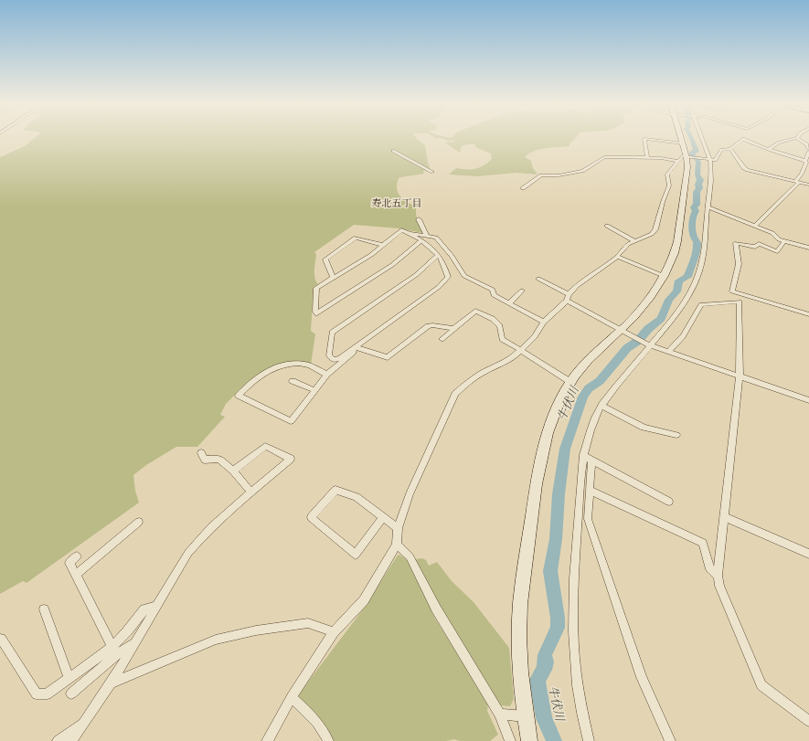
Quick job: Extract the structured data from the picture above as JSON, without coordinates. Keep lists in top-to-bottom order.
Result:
{
  "districts": ["寿北五丁目"],
  "water": ["牛伏川"]
}
